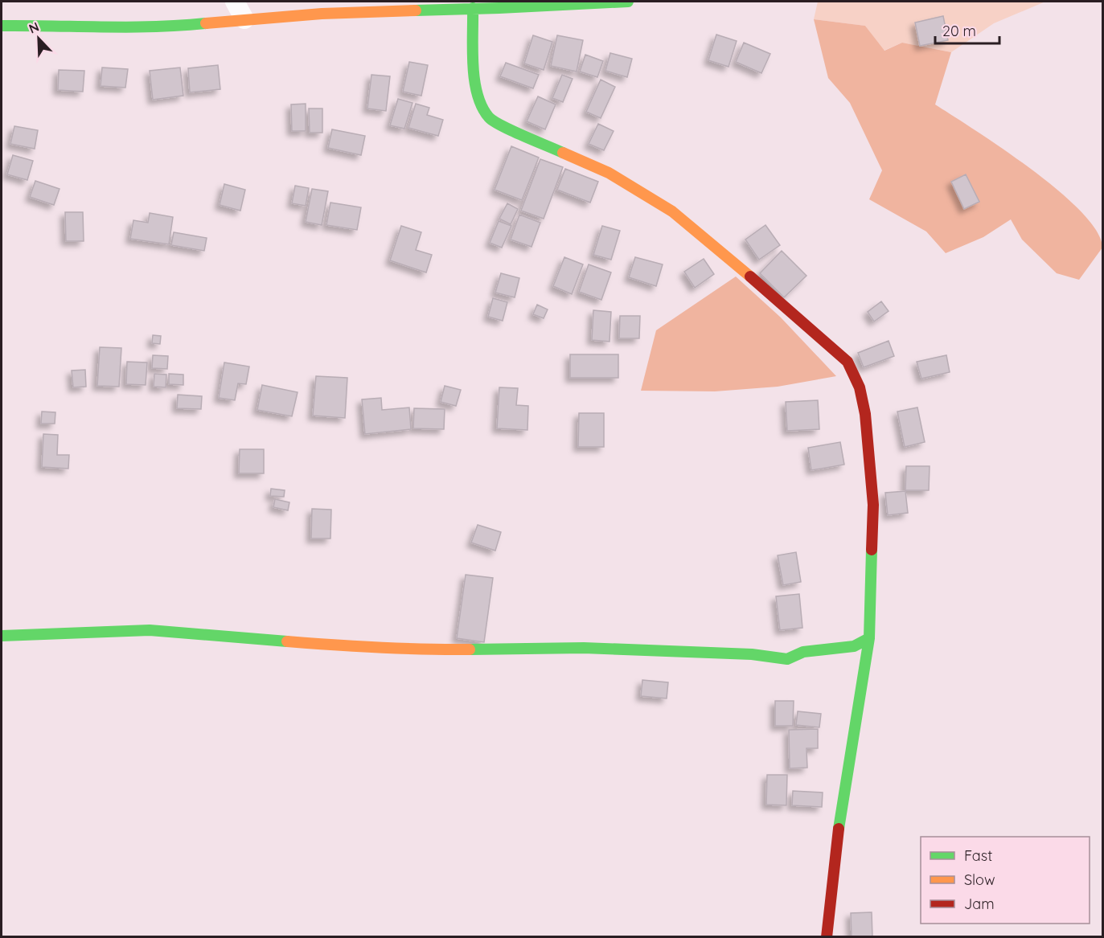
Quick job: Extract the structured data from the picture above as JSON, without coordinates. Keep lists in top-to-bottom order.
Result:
{
  "legend": ["Fast", "Slow", "Jam"],
  "scale_bar": "20 m",
  "north": "top left"
}
